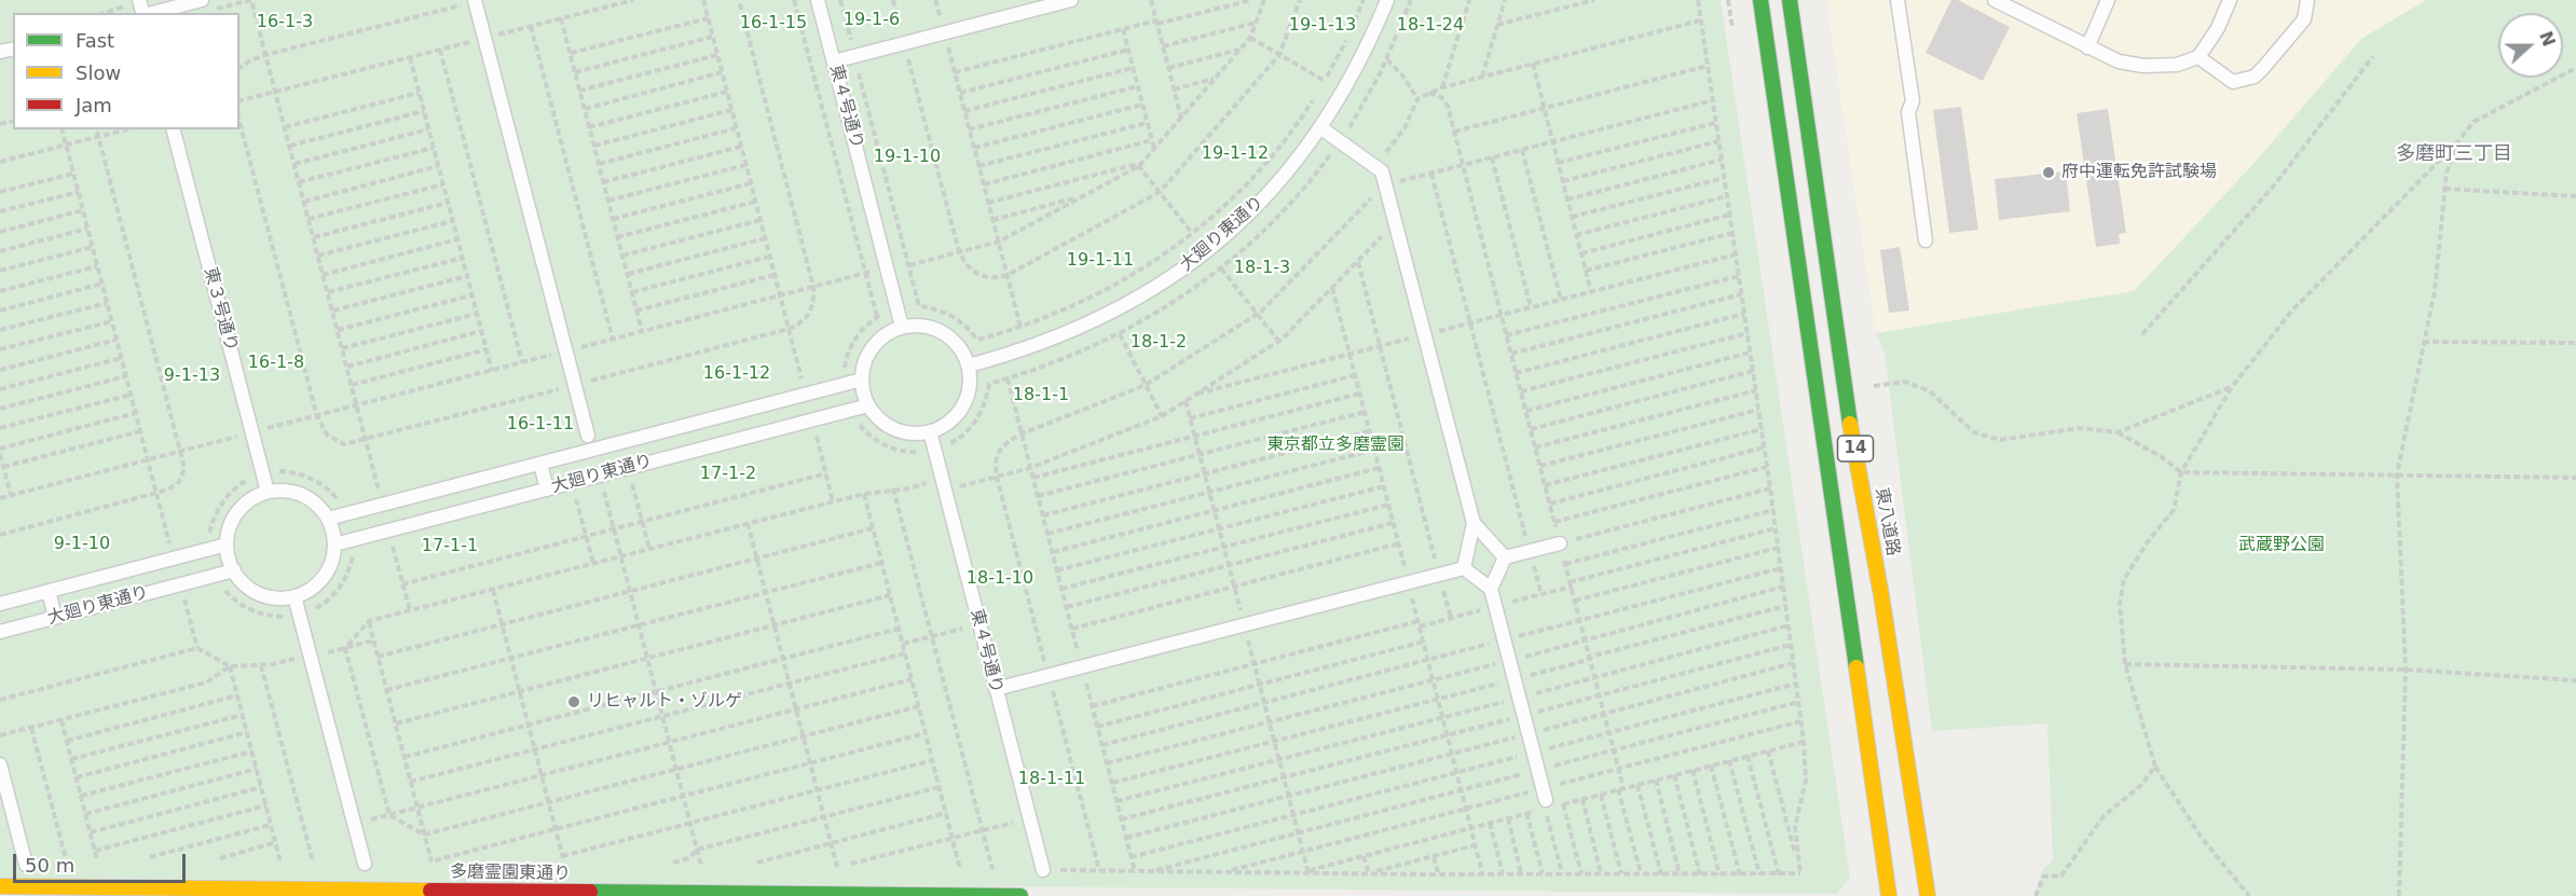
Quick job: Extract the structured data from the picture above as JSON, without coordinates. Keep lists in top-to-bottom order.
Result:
{
  "streets": {
    "main road": ["14", "東八道路", "多磨霊園東通り"],
    "lane": ["東４号通り", "大廻り東通り", "東３号通り"]
  },
  "crossings": [
    ["東４号通り", "大廻り東通り"],
    ["大廻り東通り", "東３号通り"]
  ],
  "districts": ["多磨町三丁目"],
  "parks": [
    "19-1-6",
    "16-1-3",
    "16-1-15",
    "19-1-13",
    "18-1-24",
    "19-1-12",
    "19-1-10",
    "19-1-11",
    "18-1-3",
    "18-1-2",
    "16-1-8",
    "16-1-12",
    "9-1-13",
    "18-1-1",
    "16-1-11",
    "東京都立多磨霊園",
    "17-1-2",
    "9-1-10",
    "武蔵野公園",
    "17-1-1",
    "18-1-10",
    "18-1-11"
  ],
  "places": ["府中運転免許試験場", "リヒャルト・ゾルゲ"],
  "legend": ["Fast", "Slow", "Jam"],
  "scale_bar": "50 m",
  "north": "right"
}
